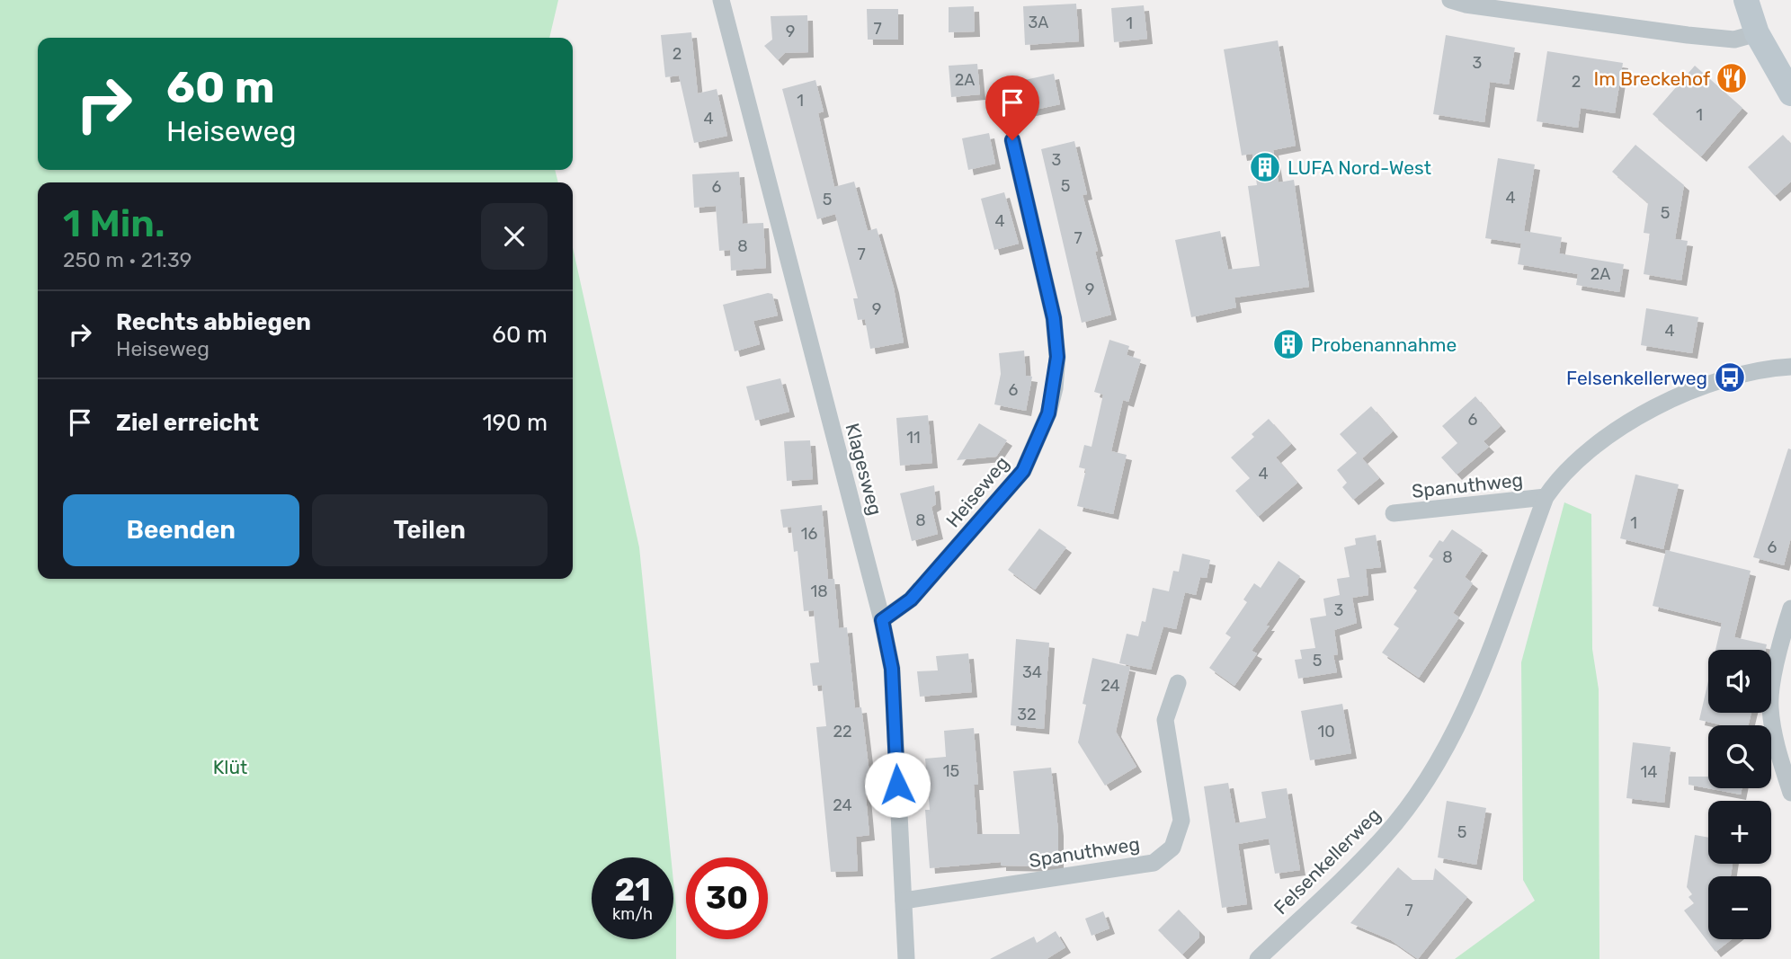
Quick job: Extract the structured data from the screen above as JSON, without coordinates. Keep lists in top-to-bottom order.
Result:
{
  "streets": {
    "street": [
      "Klagesweg",
      "Spanuthweg",
      "Heiseweg",
      "Felsenkellerweg"
    ]
  },
  "crossings": [
    ["Klagesweg", "Spanuthweg"],
    ["Klagesweg", "Heiseweg"],
    ["Spanuthweg", "Felsenkellerweg"]
  ],
  "parks": ["Klüt"],
  "places": {
    "restaurant": ["Im Breckehof"],
    "building": ["LUFA Nord-West", "Probenannahme"],
    "bus stop": ["Felsenkellerweg"]
  },
  "house_numbers": [
    "3A",
    "1",
    "7",
    "9",
    "2",
    "3",
    "2A",
    "2",
    "1",
    "1",
    "4",
    "3",
    "5",
    "6",
    "4",
    "5",
    "5",
    "4",
    "7",
    "8",
    "7",
    "2A",
    "9",
    "9",
    "4",
    "6",
    "6",
    "11",
    "4",
    "8",
    "1",
    "16",
    "6",
    "8",
    "18",
    "3",
    "5",
    "34",
    "24",
    "32",
    "22",
    "10",
    "15",
    "14",
    "24",
    "5",
    "7"
  ],
  "page": {
    "turn": ["60 m", "Heiseweg"],
    "heading": ["1 Min.", "250 m · 21:39"],
    "list": [
      {
        "name": "Rechts abbiegen",
        "note": "Heiseweg",
        "value": "60 m"
      },
      {
        "name": "Ziel erreicht",
        "value": "190 m"
      }
    ],
    "buttons": ["Beenden", "Teilen"],
    "map_buttons": ["+", "−"],
    "speed": "21 km/h",
    "limit": "30"
  }
}
